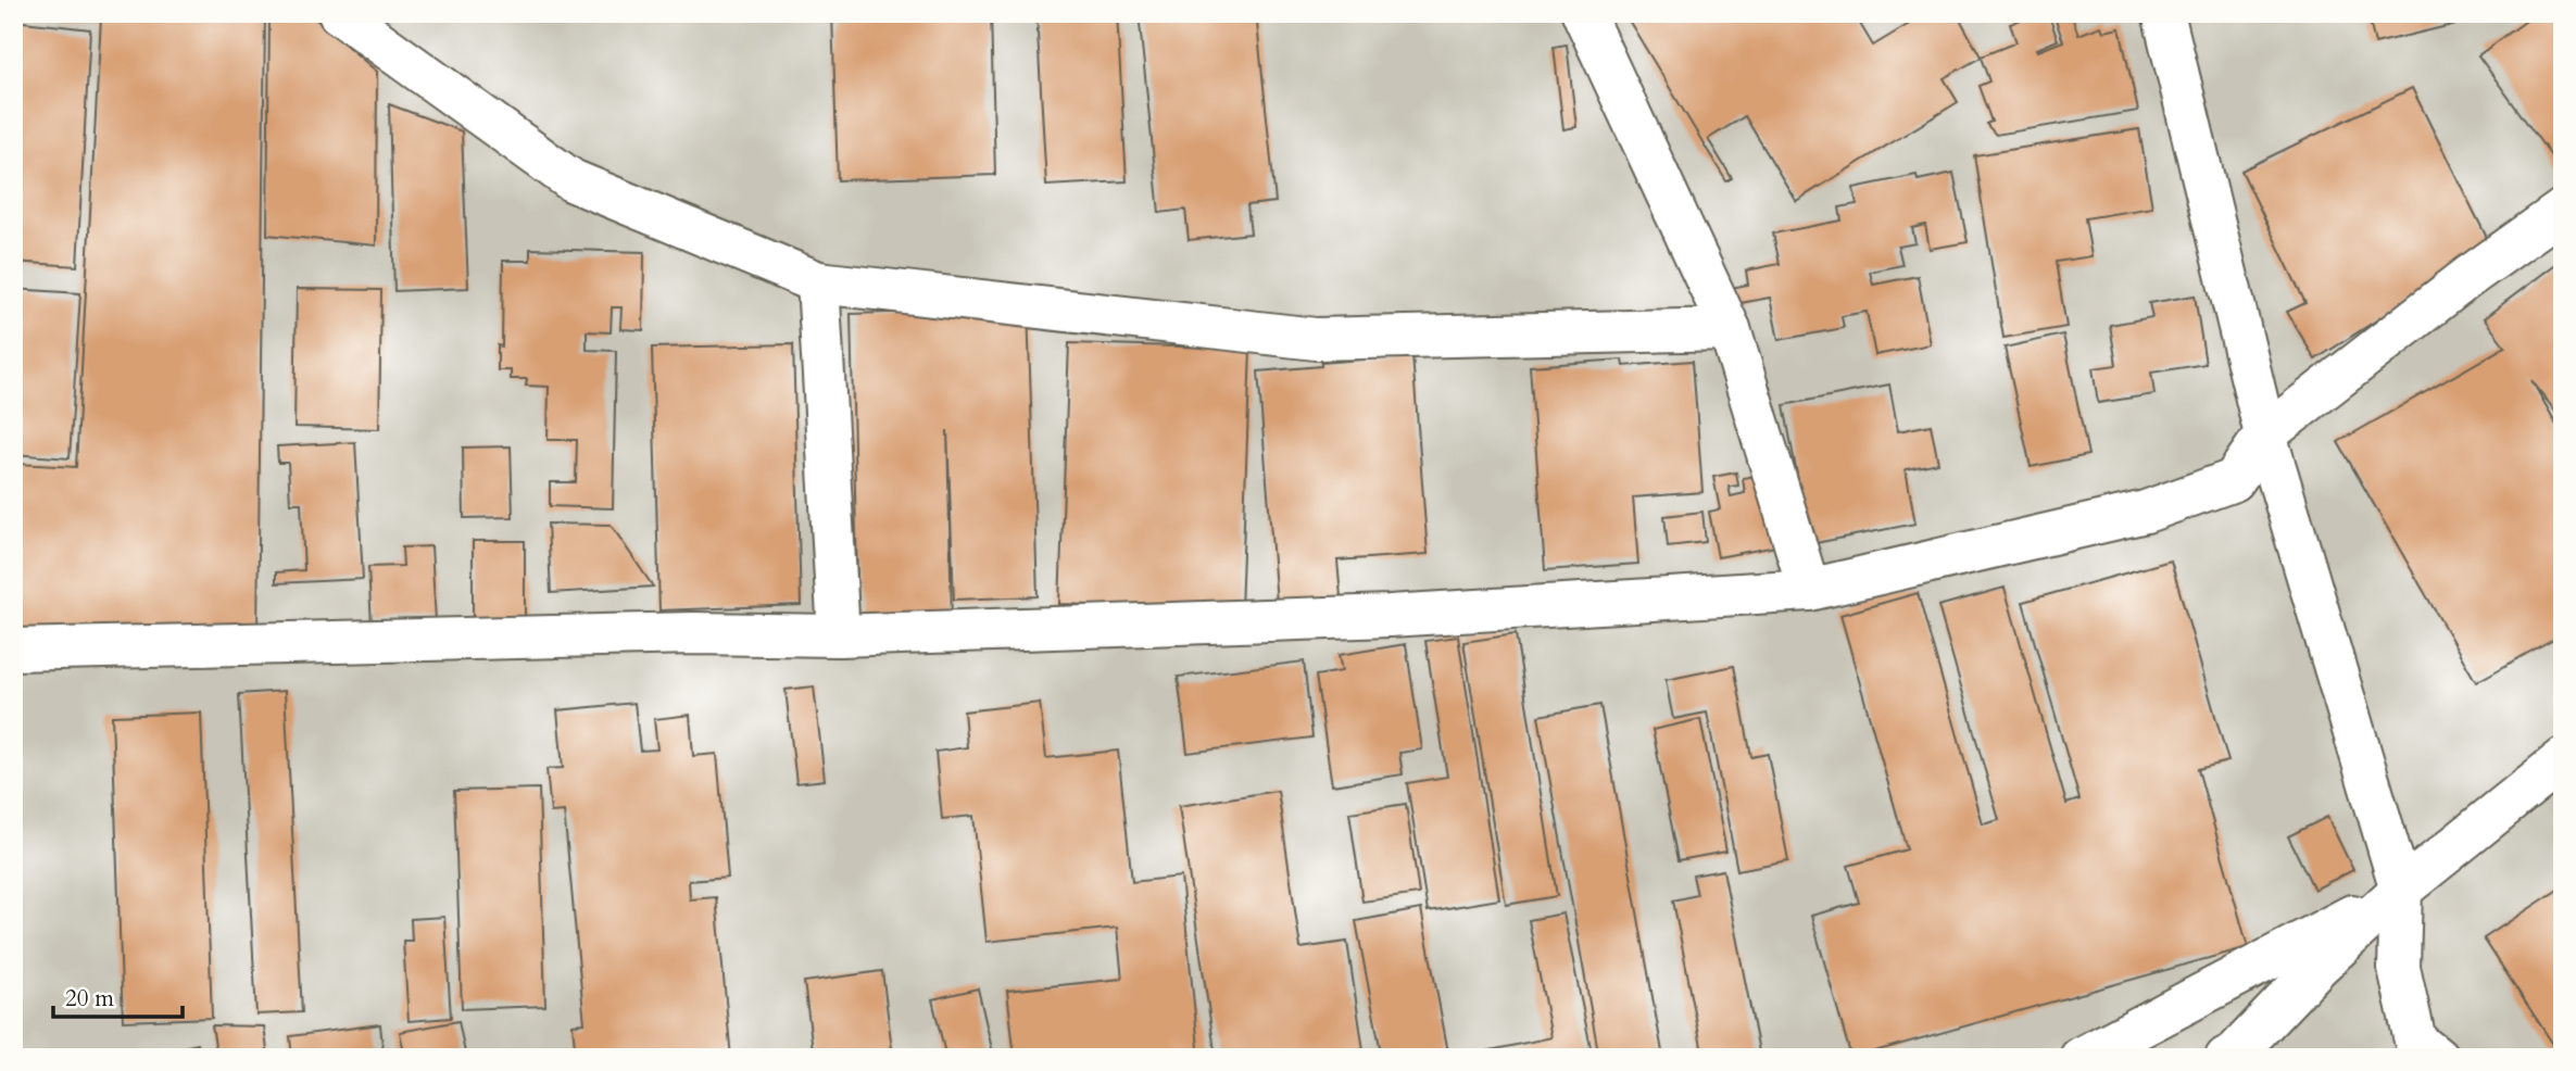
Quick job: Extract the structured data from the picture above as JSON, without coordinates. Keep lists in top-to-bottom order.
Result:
{
  "scale_bar": "20 m"
}
